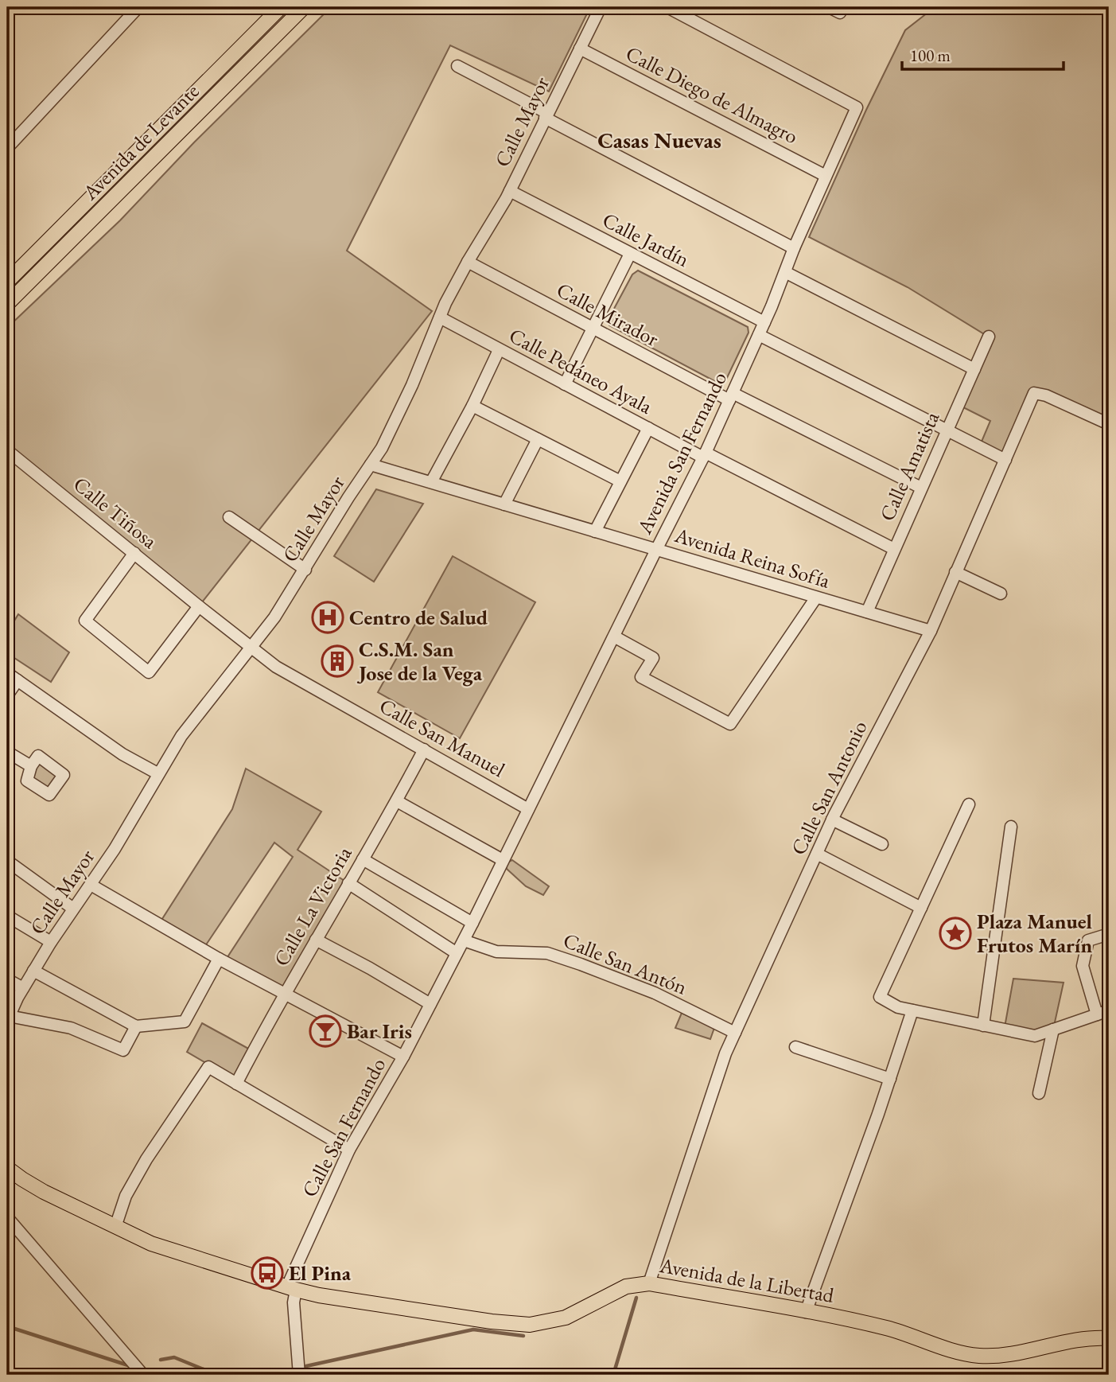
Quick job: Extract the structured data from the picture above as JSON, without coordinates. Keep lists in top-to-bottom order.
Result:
{
  "streets": {
    "main road": ["Avenida de Levante", "Avenida de la Libertad"],
    "street": [
      "Calle Diego de Almagro",
      "Calle Mayor",
      "Calle Jardín",
      "Calle Mirador",
      "Calle Pedáneo Ayala",
      "Avenida San Fernando",
      "Calle Amatista",
      "Calle Tiñosa",
      "Avenida Reina Sofía",
      "Calle San Manuel",
      "Calle San Antonio",
      "Calle La Victoria",
      "Calle San Antón",
      "Calle San Fernando"
    ]
  },
  "crossings": [
    ["Calle Diego de Almagro", "Calle Mayor"],
    ["Calle Diego de Almagro", "Avenida San Fernando"],
    ["Calle Mayor", "Calle Jardín"],
    ["Calle Mayor", "Calle Mirador"],
    ["Calle Mayor", "Calle Pedáneo Ayala"],
    ["Calle Mayor", "Calle Tiñosa"],
    ["Calle Mayor", "Avenida Reina Sofía"],
    ["Calle Mayor", "Calle San Manuel"],
    ["Calle Jardín", "Avenida San Fernando"],
    ["Calle Mirador", "Avenida San Fernando"],
    ["Calle Mirador", "Calle Amatista"],
    ["Calle Pedáneo Ayala", "Avenida San Fernando"],
    ["Calle Pedáneo Ayala", "Calle Amatista"],
    ["Avenida San Fernando", "Avenida Reina Sofía"],
    ["Avenida San Fernando", "Calle San Manuel"],
    ["Avenida San Fernando", "Calle San Fernando"],
    ["Calle Amatista", "Avenida Reina Sofía"],
    ["Calle Tiñosa", "Calle San Manuel"],
    ["Avenida Reina Sofía", "Calle San Antonio"],
    ["Calle San Manuel", "Calle La Victoria"],
    ["Calle San Manuel", "Calle San Fernando"],
    ["Calle San Antonio", "Calle San Antón"],
    ["Calle San Antonio", "Avenida de la Libertad"],
    ["Calle San Antón", "Calle San Fernando"],
    ["Calle San Fernando", "Avenida de la Libertad"]
  ],
  "districts": ["Casas Nuevas"],
  "places": {
    "hospital": ["Centro de Salud"],
    "building": ["C.S.M. San Jose de la Vega"],
    "place": ["Plaza Manuel Frutos Marín"],
    "bar": ["Bar Iris"],
    "bus stop": ["El Pina"]
  },
  "scale_bar": "100 m"
}
